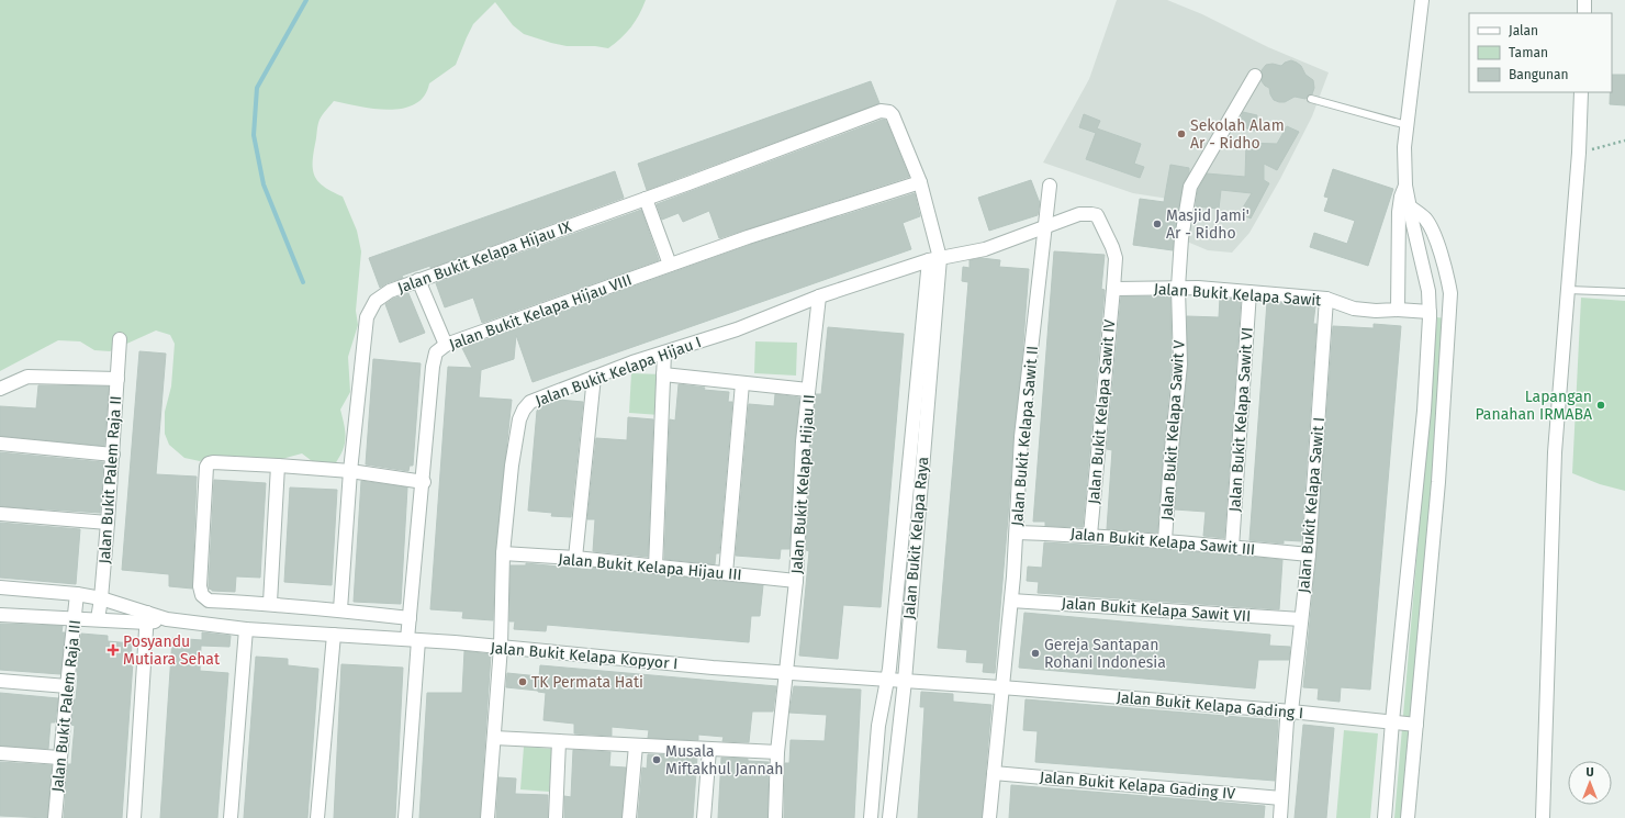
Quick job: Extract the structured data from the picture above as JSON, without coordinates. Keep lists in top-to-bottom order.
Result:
{
  "streets": {
    "street": [
      "Jalan Bukit Kelapa Hijau IX",
      "Jalan Bukit Kelapa Sawit",
      "Jalan Bukit Kelapa Hijau VIII",
      "Jalan Bukit Kelapa Hijau I",
      "Jalan Bukit Kelapa Sawit IV",
      "Jalan Bukit Kelapa Sawit VI",
      "Jalan Bukit Kelapa Sawit V",
      "Jalan Bukit Kelapa Sawit II",
      "Jalan Bukit Palem Raja II",
      "Jalan Bukit Kelapa Hijau II",
      "Jalan Bukit Kelapa Sawit I",
      "Jalan Bukit Kelapa Raya",
      "Jalan Bukit Kelapa Sawit III",
      "Jalan Bukit Kelapa Hijau III",
      "Jalan Bukit Kelapa Sawit VII",
      "Jalan Bukit Kelapa Kopyor I",
      "Jalan Bukit Kelapa Gading I",
      "Jalan Bukit Palem Raja III",
      "Jalan Bukit Kelapa Gading IV"
    ]
  },
  "crossings": [
    ["Jalan Bukit Kelapa Hijau IX", "Jalan Bukit Kelapa Hijau VIII"],
    ["Jalan Bukit Kelapa Sawit", "Jalan Bukit Kelapa Sawit IV"],
    ["Jalan Bukit Kelapa Sawit", "Jalan Bukit Kelapa Sawit VI"],
    ["Jalan Bukit Kelapa Sawit", "Jalan Bukit Kelapa Sawit V"],
    ["Jalan Bukit Kelapa Sawit", "Jalan Bukit Kelapa Sawit I"],
    ["Jalan Bukit Kelapa Hijau VIII", "Jalan Bukit Kelapa Kopyor I"],
    ["Jalan Bukit Kelapa Hijau I", "Jalan Bukit Kelapa Hijau II"],
    ["Jalan Bukit Kelapa Hijau I", "Jalan Bukit Kelapa Raya"],
    ["Jalan Bukit Kelapa Hijau I", "Jalan Bukit Kelapa Hijau III"],
    ["Jalan Bukit Kelapa Hijau I", "Jalan Bukit Kelapa Kopyor I"],
    ["Jalan Bukit Kelapa Sawit IV", "Jalan Bukit Kelapa Sawit III"],
    ["Jalan Bukit Kelapa Sawit VI", "Jalan Bukit Kelapa Sawit III"],
    ["Jalan Bukit Kelapa Sawit V", "Jalan Bukit Kelapa Sawit III"],
    ["Jalan Bukit Kelapa Sawit II", "Jalan Bukit Kelapa Sawit III"],
    ["Jalan Bukit Kelapa Sawit II", "Jalan Bukit Kelapa Sawit VII"],
    ["Jalan Bukit Kelapa Sawit II", "Jalan Bukit Kelapa Kopyor I"],
    ["Jalan Bukit Kelapa Sawit II", "Jalan Bukit Kelapa Gading I"],
    ["Jalan Bukit Kelapa Sawit II", "Jalan Bukit Kelapa Gading IV"],
    ["Jalan Bukit Kelapa Hijau II", "Jalan Bukit Kelapa Hijau III"],
    ["Jalan Bukit Kelapa Hijau II", "Jalan Bukit Kelapa Kopyor I"],
    ["Jalan Bukit Kelapa Sawit I", "Jalan Bukit Kelapa Sawit III"],
    ["Jalan Bukit Kelapa Sawit I", "Jalan Bukit Kelapa Sawit VII"],
    ["Jalan Bukit Kelapa Sawit I", "Jalan Bukit Kelapa Gading I"],
    ["Jalan Bukit Kelapa Sawit I", "Jalan Bukit Kelapa Gading IV"],
    ["Jalan Bukit Kelapa Raya", "Jalan Bukit Kelapa Kopyor I"],
    ["Jalan Bukit Kelapa Kopyor I", "Jalan Bukit Kelapa Gading I"]
  ],
  "places": {
    "other": [
      "Sekolah Alam Ar - Ridho",
      "Masjid Jami' Ar - Ridho",
      "Lapangan Panahan IRMABA",
      "Gereja Santapan Rohani Indonesia",
      "TK Permata Hati",
      "Musala Miftakhul Jannah"
    ],
    "health": ["Posyandu Mutiara Sehat"]
  },
  "legend": ["Jalan", "Taman", "Bangunan"],
  "north": "top"
}
